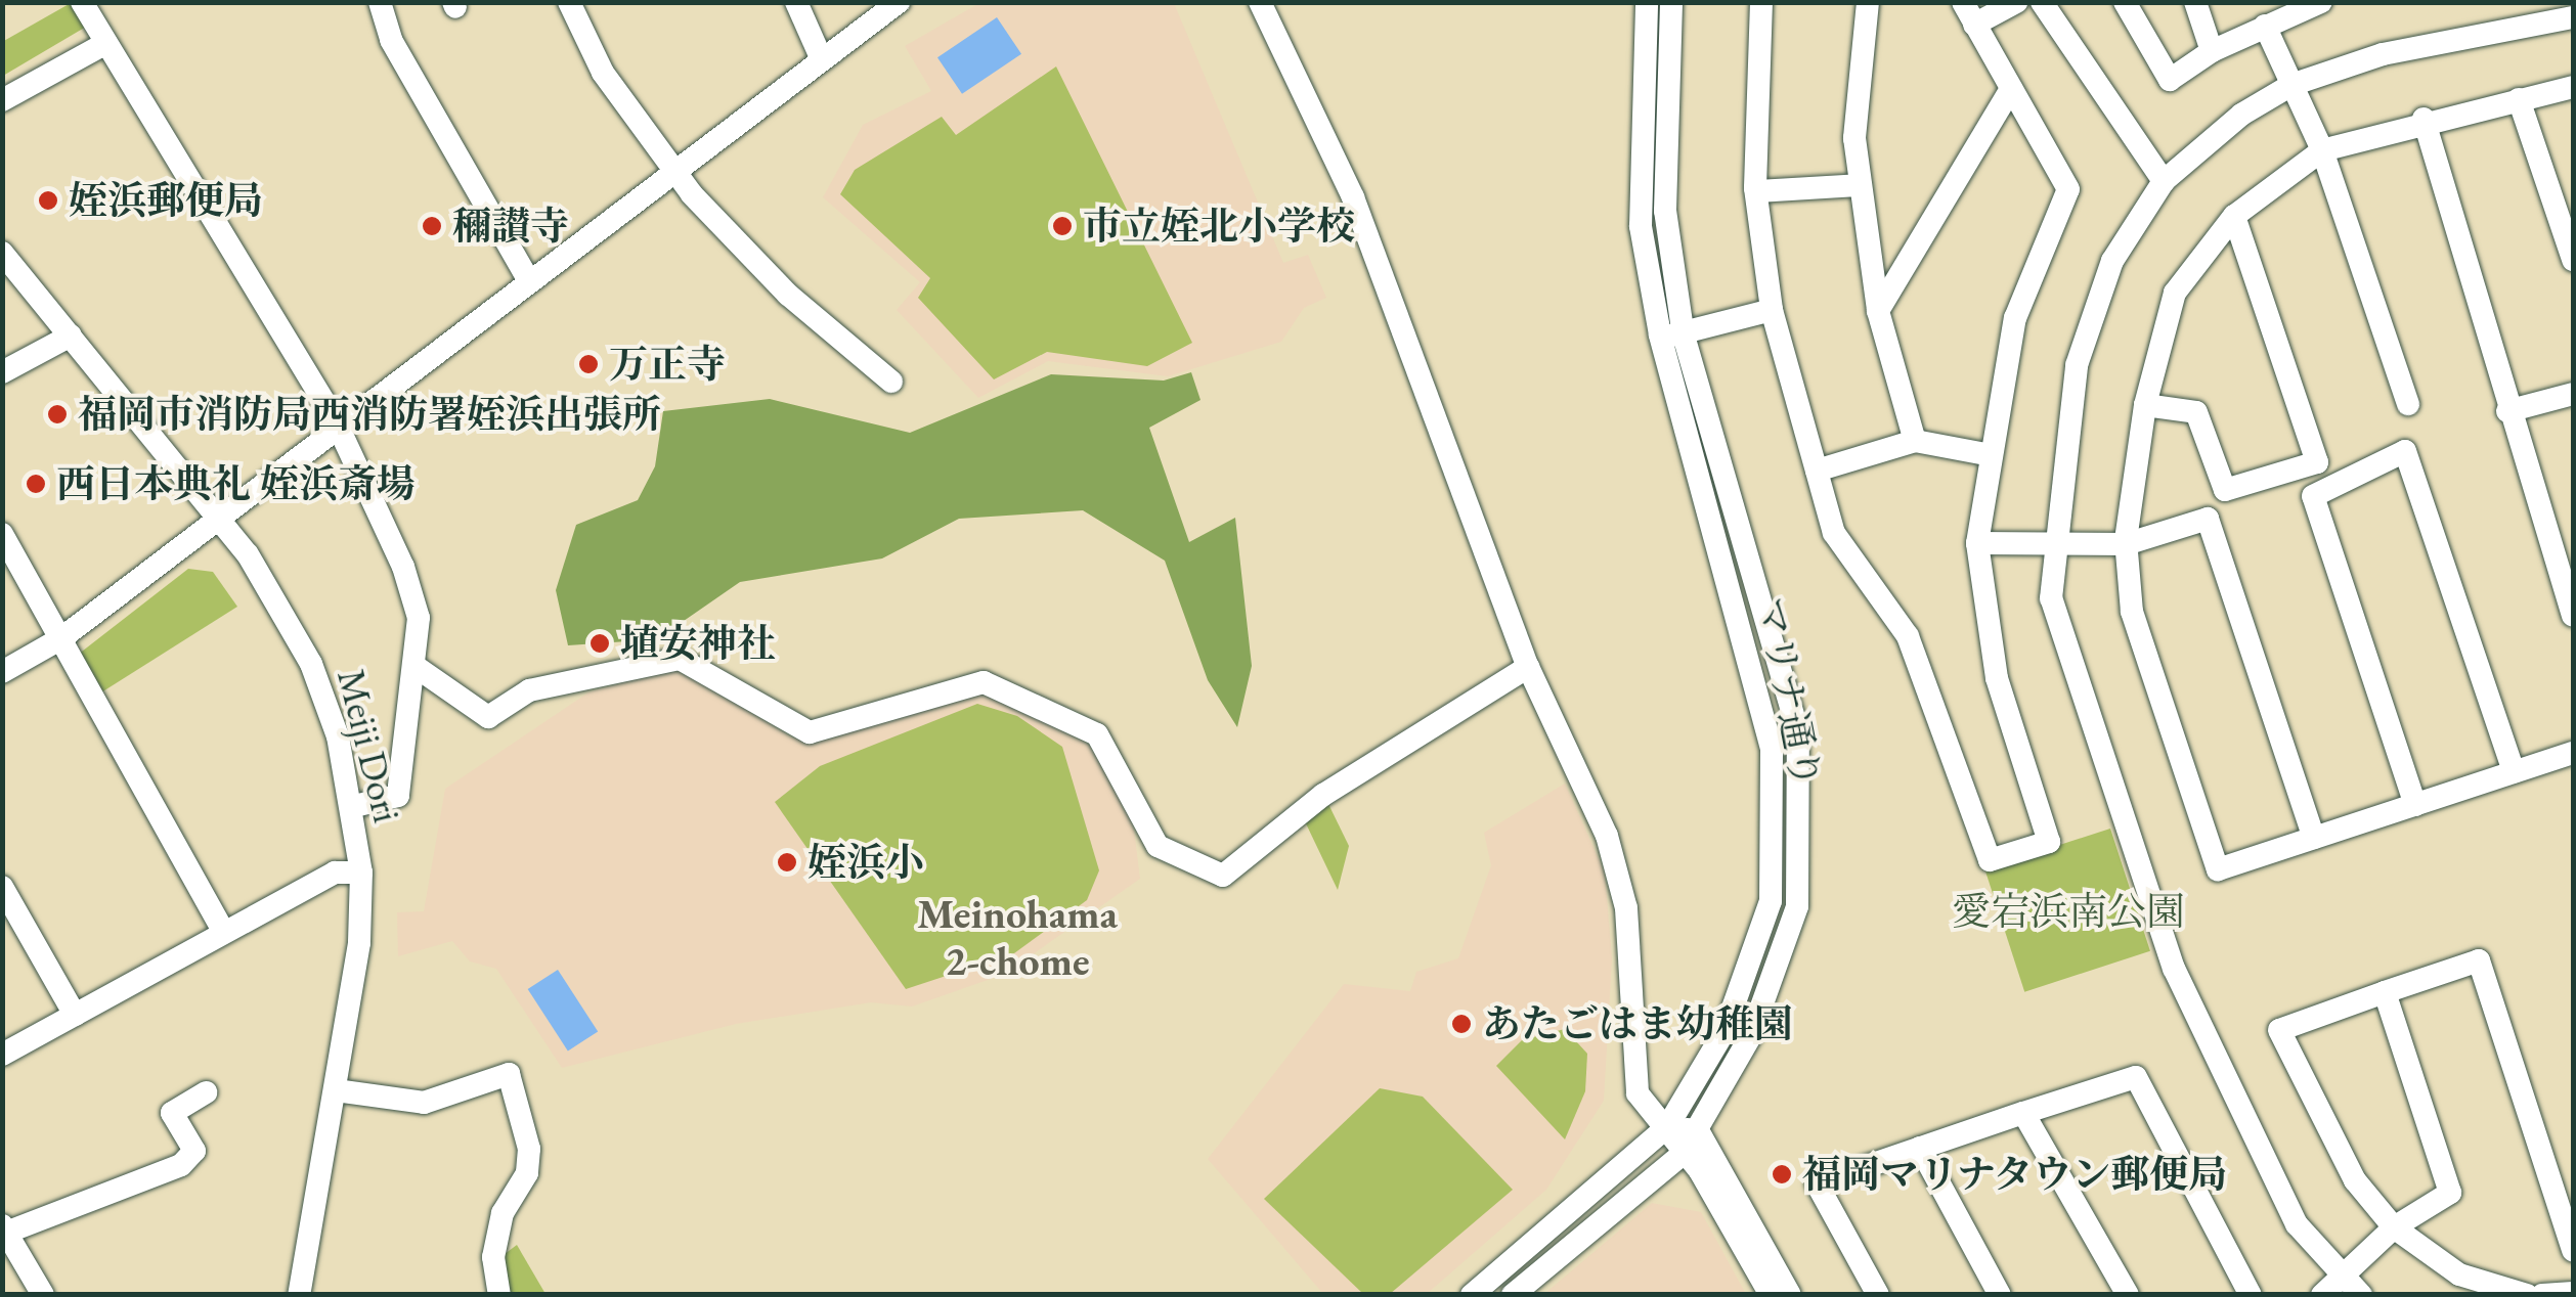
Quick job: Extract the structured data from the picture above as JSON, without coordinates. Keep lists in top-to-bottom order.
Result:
{
  "streets": {
    "street": ["マリナ通り", "Meiji Dori"]
  },
  "districts": ["Meinohama 2-chome"],
  "parks": ["愛宕浜南公園"],
  "places": [
    "姪浜郵便局",
    "穪讃寺",
    "市立姪北小学校",
    "万正寺",
    "福岡市消防局西消防署姪浜出張所",
    "西日本典礼 姪浜斎場",
    "埴安神社",
    "姪浜小",
    "あたごはま幼稚園",
    "福岡マリナタウン郵便局"
  ]
}
